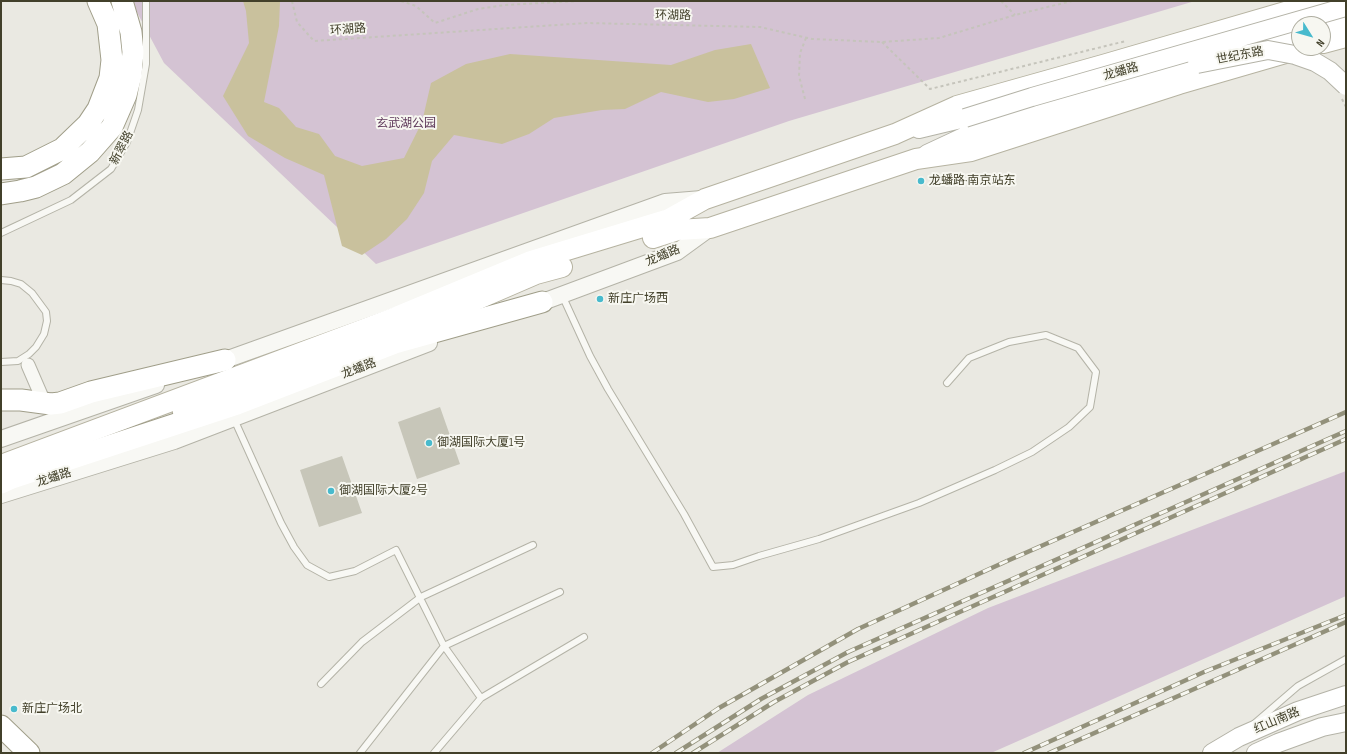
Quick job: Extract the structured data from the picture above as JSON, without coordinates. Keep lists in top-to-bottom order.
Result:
{
  "streets": {
    "main road": ["世纪东路", "龙蟠路", "红山南路"],
    "lane": ["新翠路"],
    "path": ["环湖路"]
  },
  "crossings": [
    ["世纪东路", "龙蟠路"]
  ],
  "parks": ["玄武湖公园"],
  "places": [
    "龙蟠路·南京站东",
    "新庄广场西",
    "御湖国际大厦1号",
    "御湖国际大厦2号",
    "新庄广场北"
  ],
  "north": "bottom right"
}
